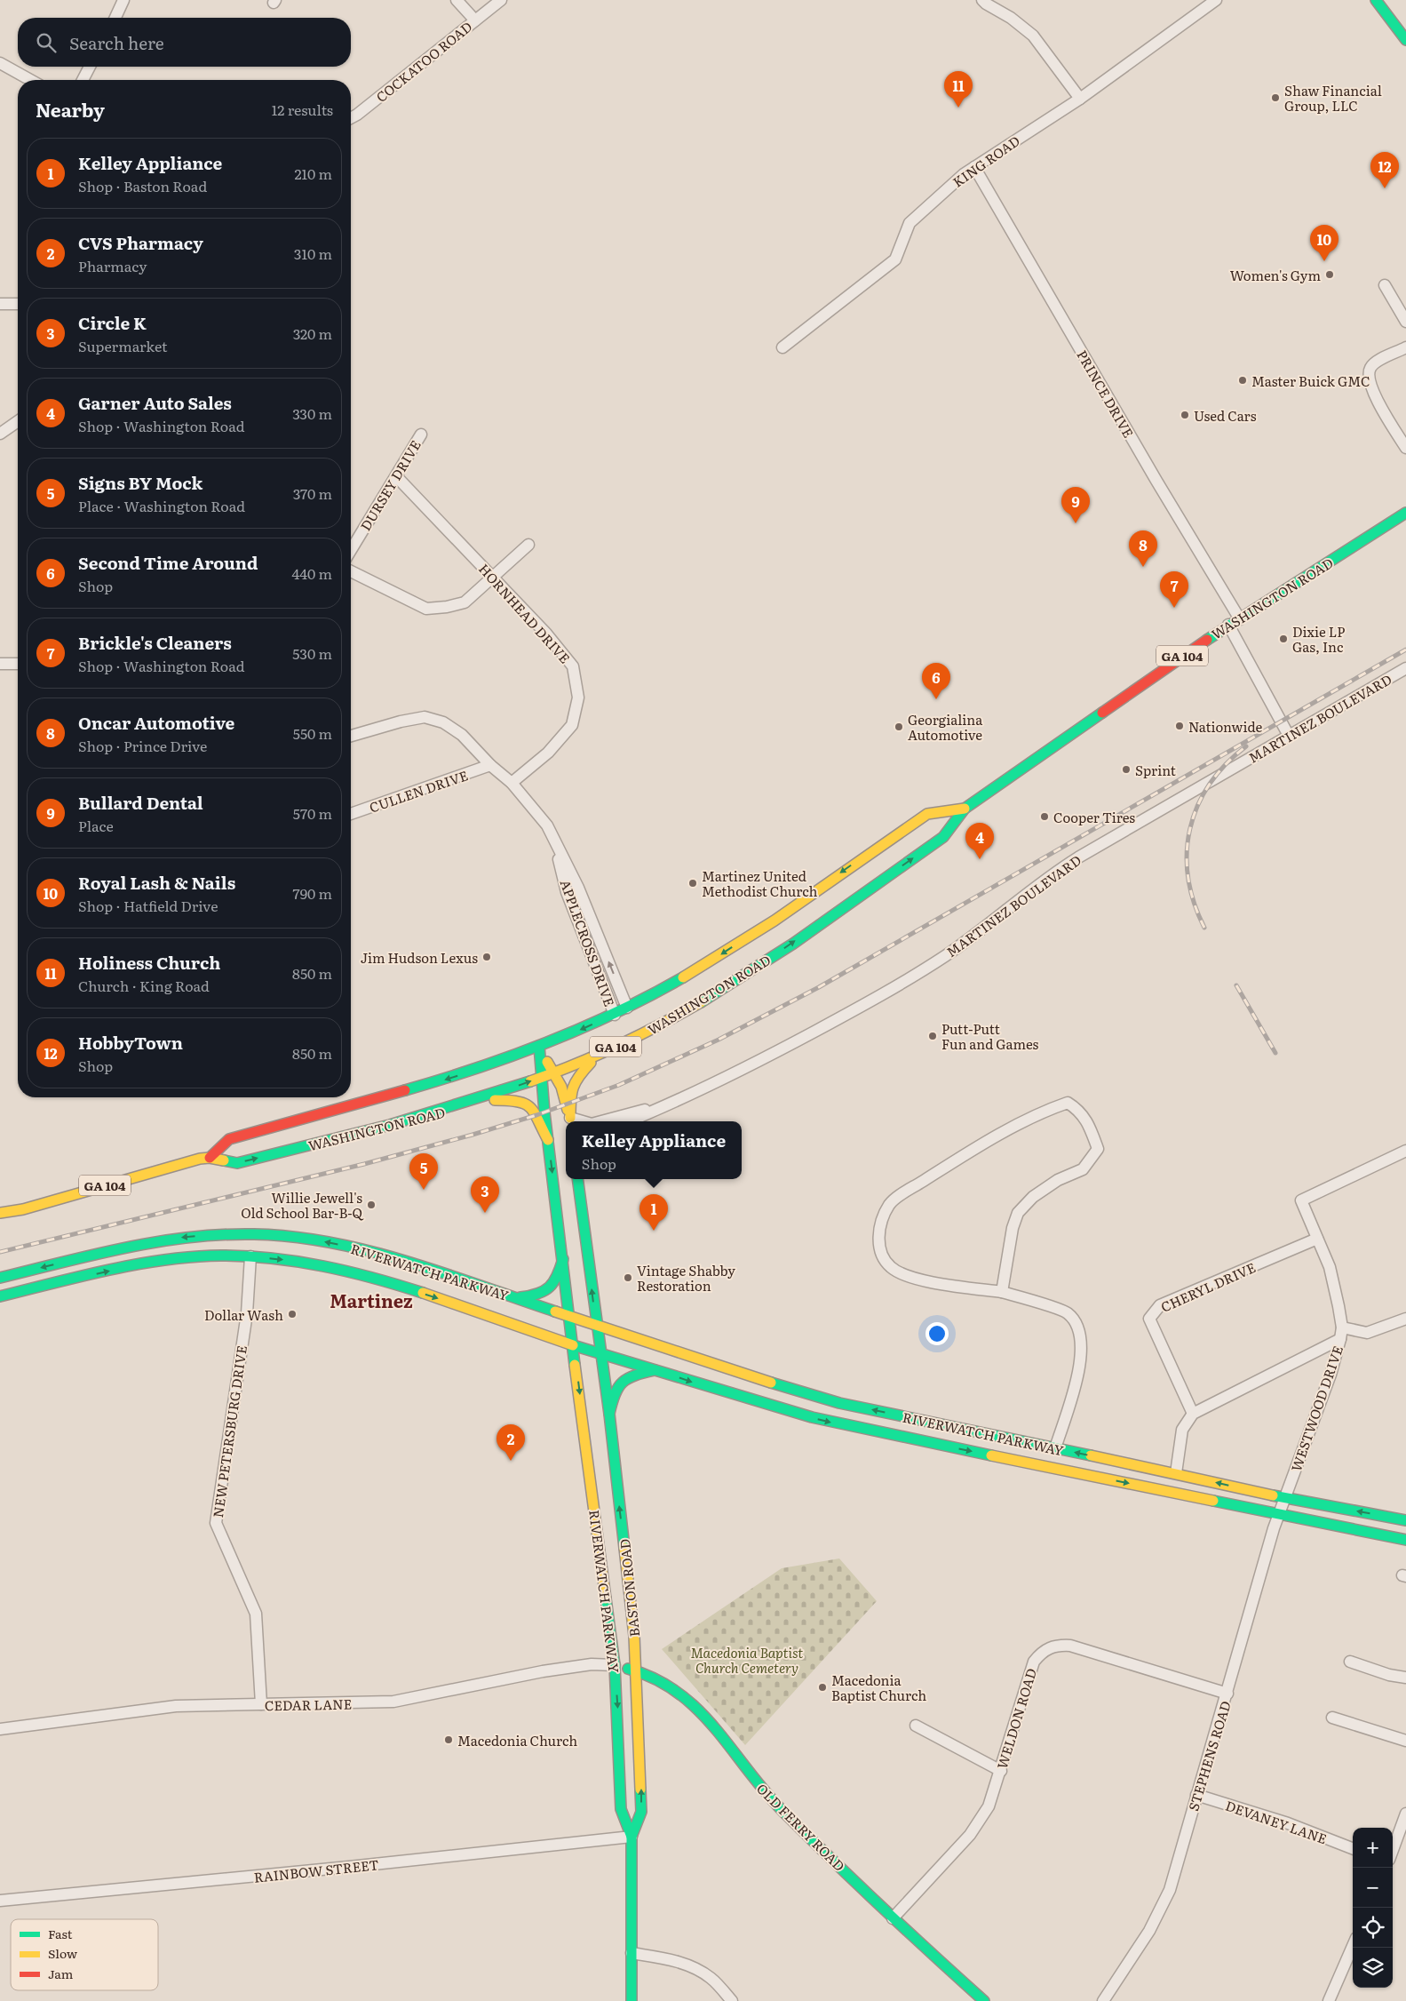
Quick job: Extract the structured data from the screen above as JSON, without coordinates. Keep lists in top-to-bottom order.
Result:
{
  "streets": {
    "main road": [
      "WASHINGTON ROAD",
      "GA 104",
      "RIVERWATCH PARKWAY",
      "BASTON ROAD",
      "OLD FERRY ROAD"
    ],
    "street": [
      "COCKATOO ROAD",
      "KING ROAD",
      "PRINCE DRIVE",
      "DURSEY DRIVE",
      "HORNHEAD DRIVE",
      "MARTINEZ BOULEVARD",
      "CULLEN DRIVE",
      "APPLECROSS DRIVE",
      "CHERYL DRIVE",
      "WESTWOOD DRIVE",
      "NEW PETERSBURG DRIVE",
      "CEDAR LANE",
      "WELDON ROAD",
      "STEPHENS ROAD",
      "DEVANEY LANE",
      "RAINBOW STREET"
    ]
  },
  "crossings": [
    ["KING ROAD", "PRINCE DRIVE"],
    ["PRINCE DRIVE", "WASHINGTON ROAD"],
    ["DURSEY DRIVE", "HORNHEAD DRIVE"],
    ["WASHINGTON ROAD", "APPLECROSS DRIVE"],
    ["WASHINGTON ROAD", "RIVERWATCH PARKWAY"],
    ["HORNHEAD DRIVE", "APPLECROSS DRIVE"],
    ["CULLEN DRIVE", "APPLECROSS DRIVE"],
    ["RIVERWATCH PARKWAY", "WESTWOOD DRIVE"],
    ["RIVERWATCH PARKWAY", "NEW PETERSBURG DRIVE"],
    ["RIVERWATCH PARKWAY", "BASTON ROAD"],
    ["RIVERWATCH PARKWAY", "CEDAR LANE"],
    ["RIVERWATCH PARKWAY", "STEPHENS ROAD"],
    ["RIVERWATCH PARKWAY", "OLD FERRY ROAD"],
    ["RIVERWATCH PARKWAY", "RAINBOW STREET"],
    ["CHERYL DRIVE", "WESTWOOD DRIVE"],
    ["WESTWOOD DRIVE", "STEPHENS ROAD"],
    ["NEW PETERSBURG DRIVE", "CEDAR LANE"],
    ["BASTON ROAD", "OLD FERRY ROAD"],
    ["BASTON ROAD", "RAINBOW STREET"],
    ["CEDAR LANE", "OLD FERRY ROAD"],
    ["WELDON ROAD", "STEPHENS ROAD"],
    ["WELDON ROAD", "OLD FERRY ROAD"],
    ["STEPHENS ROAD", "DEVANEY LANE"]
  ],
  "one_way": ["BASTON ROAD"],
  "districts": ["Martinez"],
  "parks": ["Macedonia Baptist Church Cemetery"],
  "places": [
    "Shaw Financial Group, LLC",
    "Women's Gym",
    "Master Buick GMC",
    "Used Cars",
    "Dixie LP Gas, Inc",
    "Nationwide",
    "Georgialina Automotive",
    "Sprint",
    "Cooper Tires",
    "Martinez United Methodist Church",
    "Jim Hudson Lexus",
    "Putt-Putt Fun and Games",
    "Willie Jewell's Old School Bar-B-Q",
    "Vintage Shabby Restoration",
    "Dollar Wash",
    "Macedonia Baptist Church",
    "Macedonia Church"
  ],
  "legend": ["Fast", "Slow", "Jam"],
  "page": {
    "search": "Search here",
    "pins": [
      "11",
      "12",
      "10",
      "9",
      "8",
      "7",
      "6",
      "4",
      "5",
      "3",
      "1",
      "2"
    ],
    "heading": ["Nearby", "12 results"],
    "list": [
      {
        "mark": "1",
        "name": "Kelley Appliance",
        "note": "Shop · Baston Road",
        "value": "210 m"
      },
      {
        "mark": "2",
        "name": "CVS Pharmacy",
        "note": "Pharmacy",
        "value": "310 m"
      },
      {
        "mark": "3",
        "name": "Circle K",
        "note": "Supermarket",
        "value": "320 m"
      },
      {
        "mark": "4",
        "name": "Garner Auto Sales",
        "note": "Shop · Washington Road",
        "value": "330 m"
      },
      {
        "mark": "5",
        "name": "Signs BY Mock",
        "note": "Place · Washington Road",
        "value": "370 m"
      },
      {
        "mark": "6",
        "name": "Second Time Around",
        "note": "Shop",
        "value": "440 m"
      },
      {
        "mark": "7",
        "name": "Brickle's Cleaners",
        "note": "Shop · Washington Road",
        "value": "530 m"
      },
      {
        "mark": "8",
        "name": "Oncar Automotive",
        "note": "Shop · Prince Drive",
        "value": "550 m"
      },
      {
        "mark": "9",
        "name": "Bullard Dental",
        "note": "Place",
        "value": "570 m"
      },
      {
        "mark": "10",
        "name": "Royal Lash & Nails",
        "note": "Shop · Hatfield Drive",
        "value": "790 m"
      },
      {
        "mark": "11",
        "name": "Holiness Church",
        "note": "Church · King Road",
        "value": "850 m"
      },
      {
        "mark": "12",
        "name": "HobbyTown",
        "note": "Shop",
        "value": "850 m"
      }
    ],
    "popup": ["Kelley Appliance", "Shop"],
    "map_buttons": ["+", "−"]
  }
}
